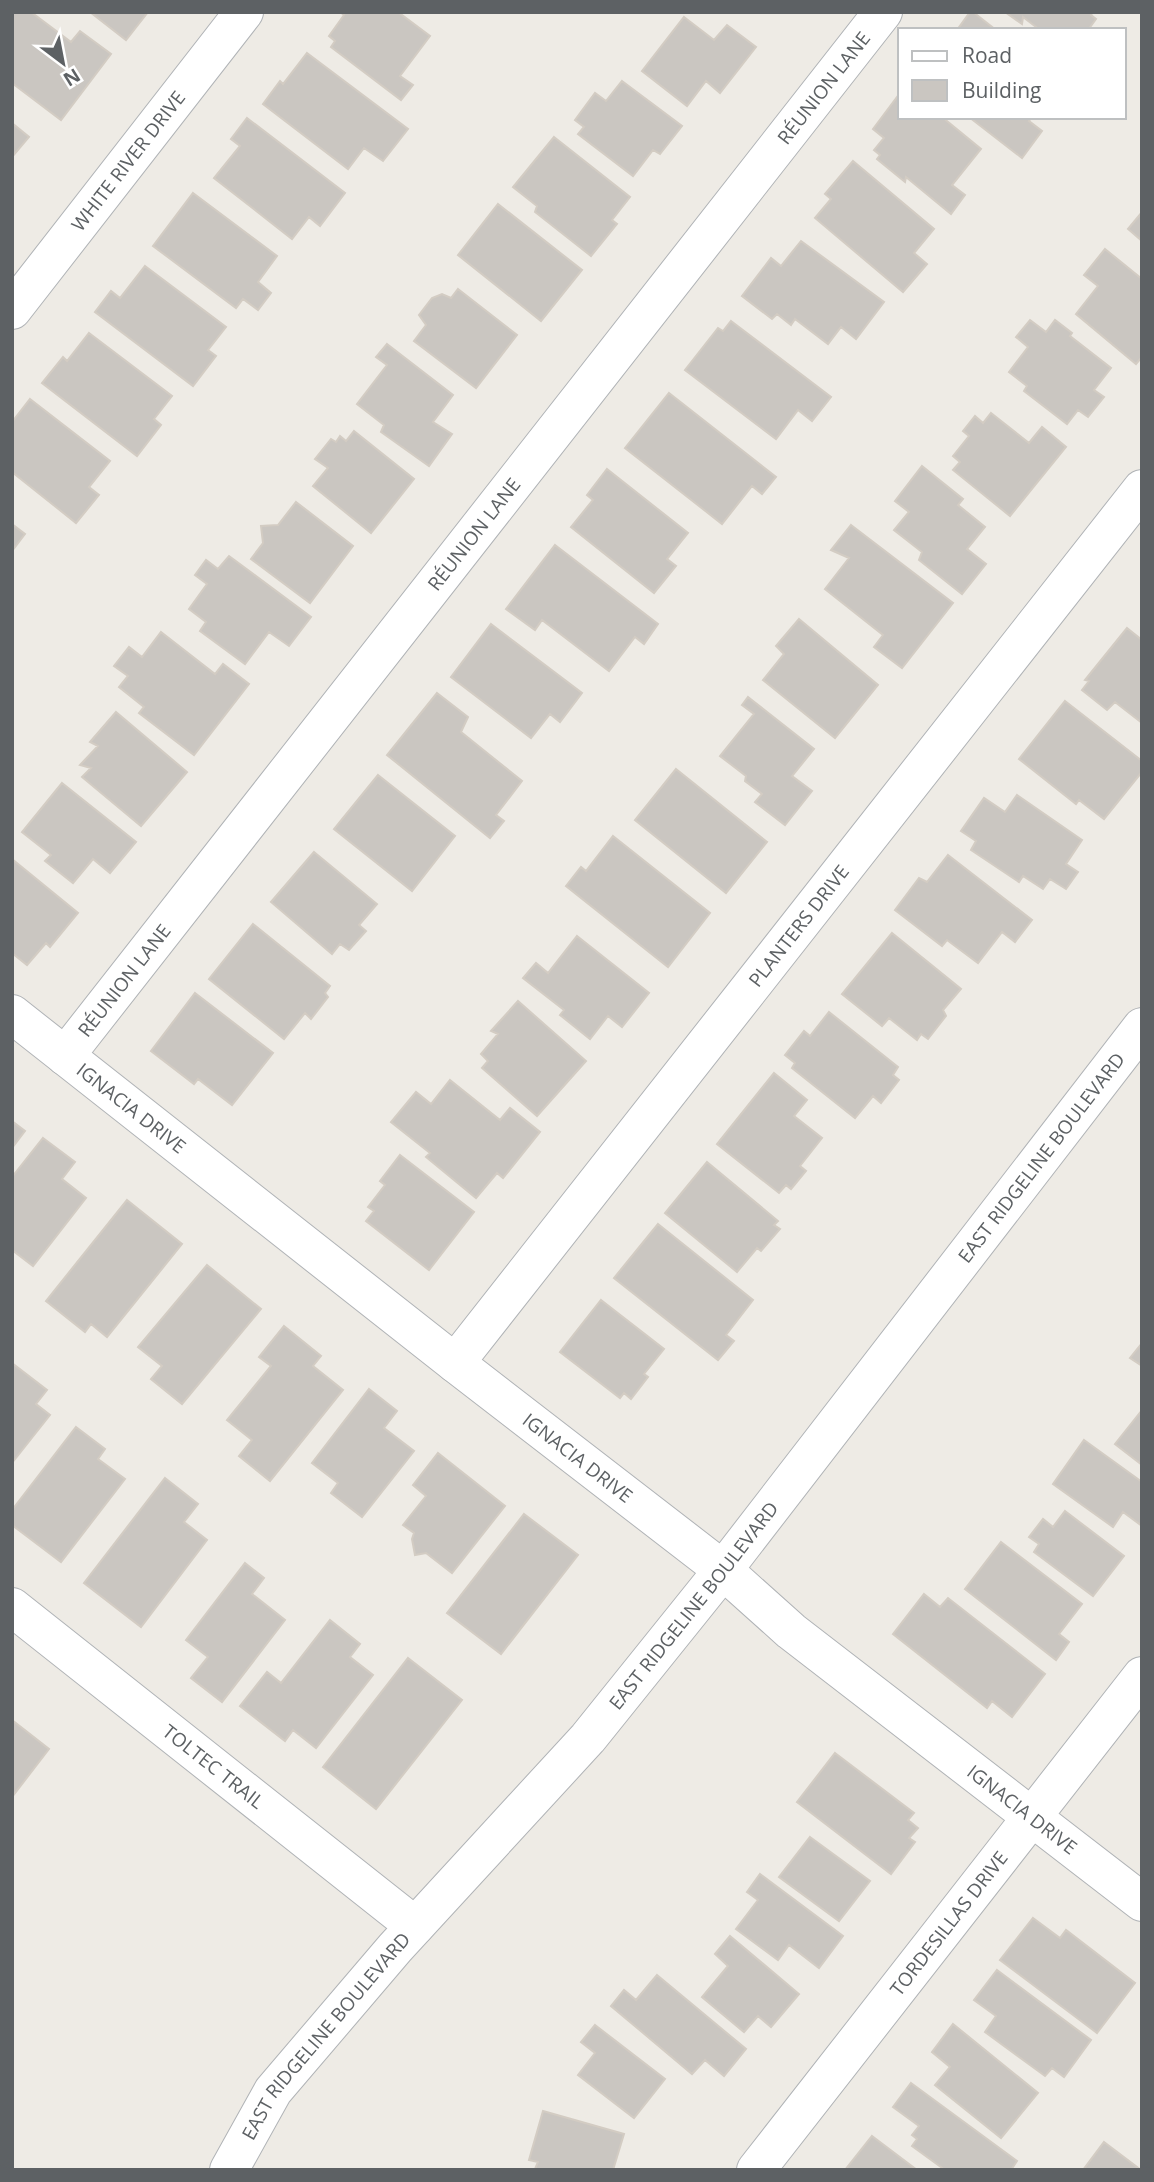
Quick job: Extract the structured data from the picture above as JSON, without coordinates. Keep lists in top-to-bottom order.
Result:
{
  "streets": {
    "street": [
      "RÉUNION LANE",
      "WHITE RIVER DRIVE",
      "PLANTERS DRIVE",
      "IGNACIA DRIVE",
      "EAST RIDGELINE BOULEVARD",
      "TOLTEC TRAIL",
      "TORDESILLAS DRIVE"
    ]
  },
  "crossings": [
    ["RÉUNION LANE", "IGNACIA DRIVE"],
    ["PLANTERS DRIVE", "IGNACIA DRIVE"],
    ["IGNACIA DRIVE", "EAST RIDGELINE BOULEVARD"],
    ["IGNACIA DRIVE", "TORDESILLAS DRIVE"],
    ["EAST RIDGELINE BOULEVARD", "TOLTEC TRAIL"]
  ],
  "legend": ["Road", "Building"],
  "north": "bottom right"
}
